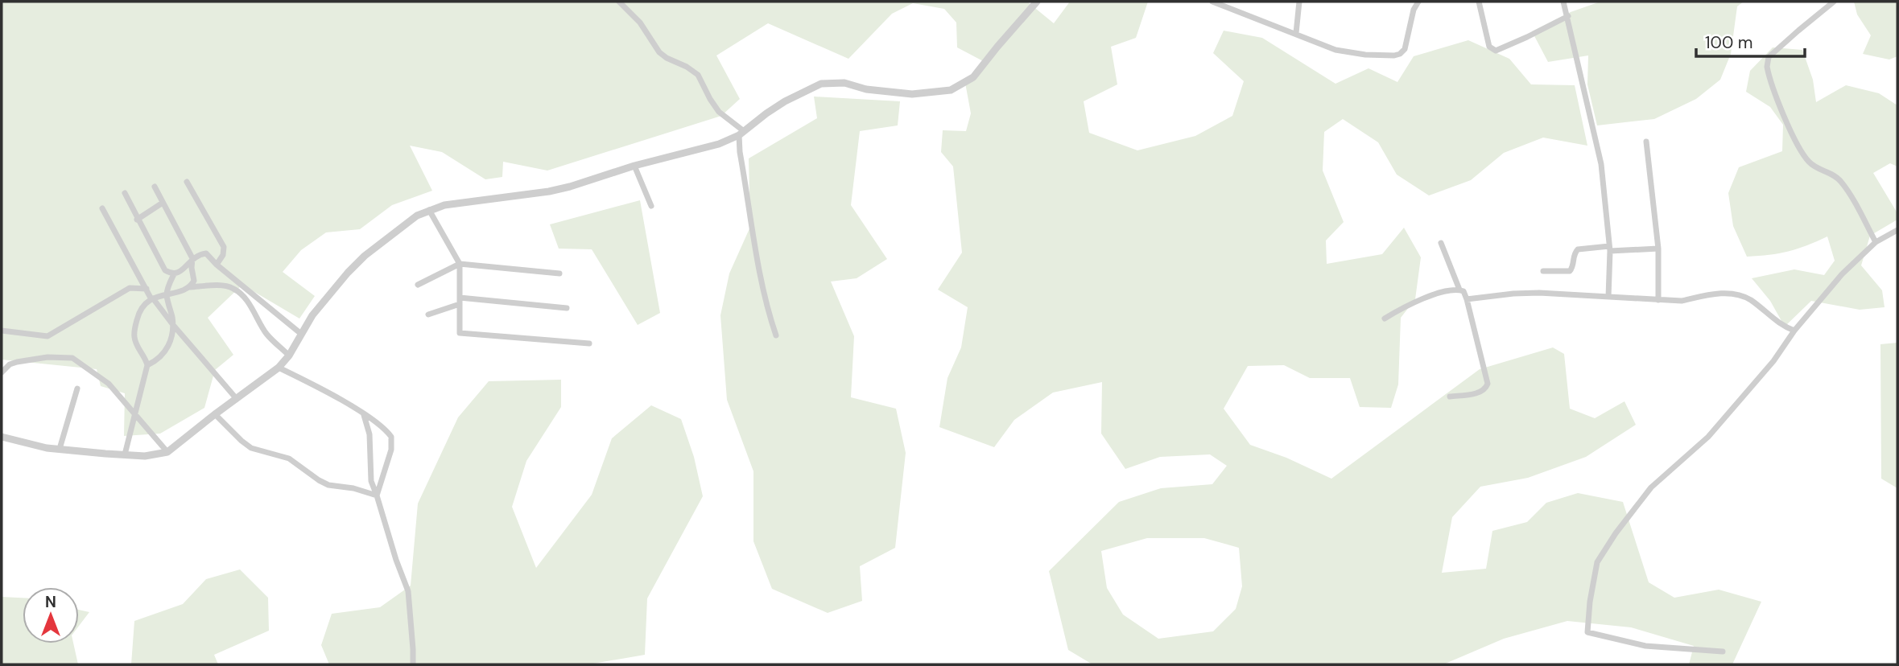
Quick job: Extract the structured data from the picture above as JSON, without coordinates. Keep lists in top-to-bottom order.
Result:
{
  "scale_bar": "100 m",
  "north": "top"
}
